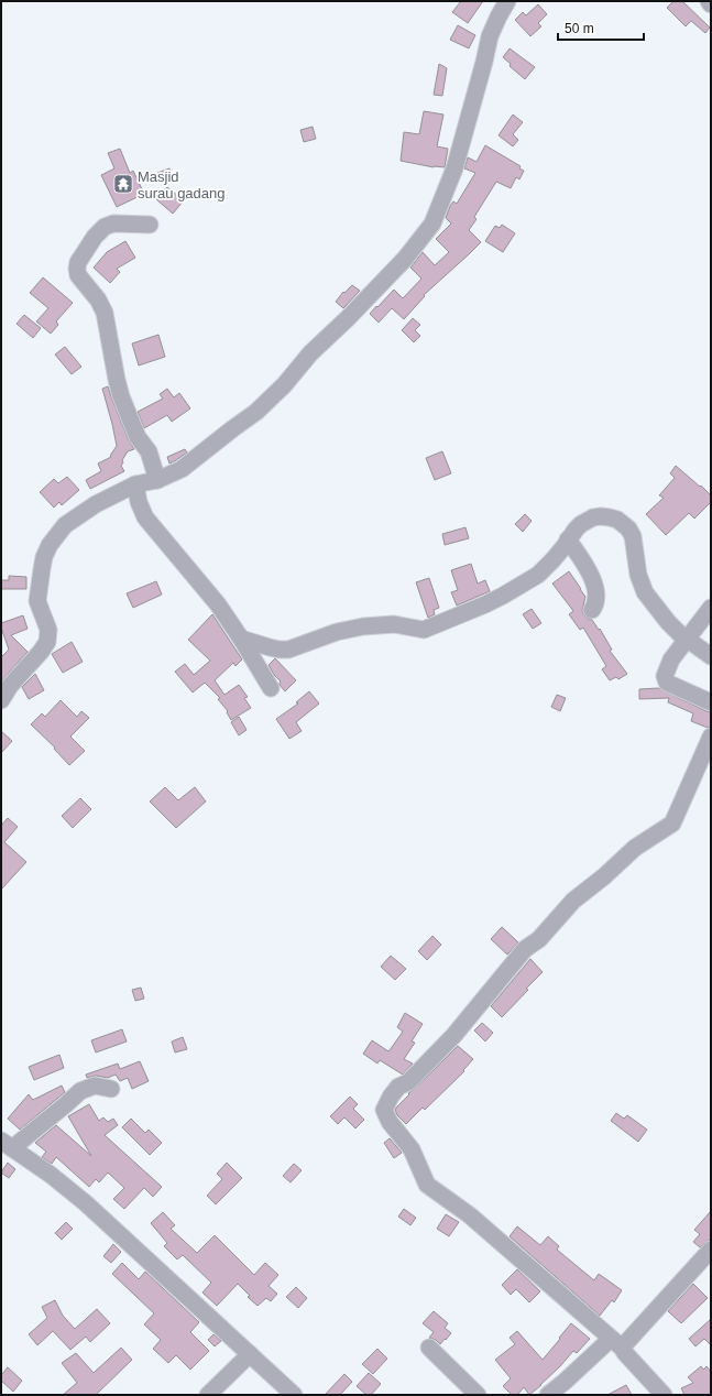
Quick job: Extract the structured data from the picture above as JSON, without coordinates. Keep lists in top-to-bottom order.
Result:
{
  "places": {
    "temple": ["Masjid surau gadang"]
  },
  "scale_bar": "50 m"
}
